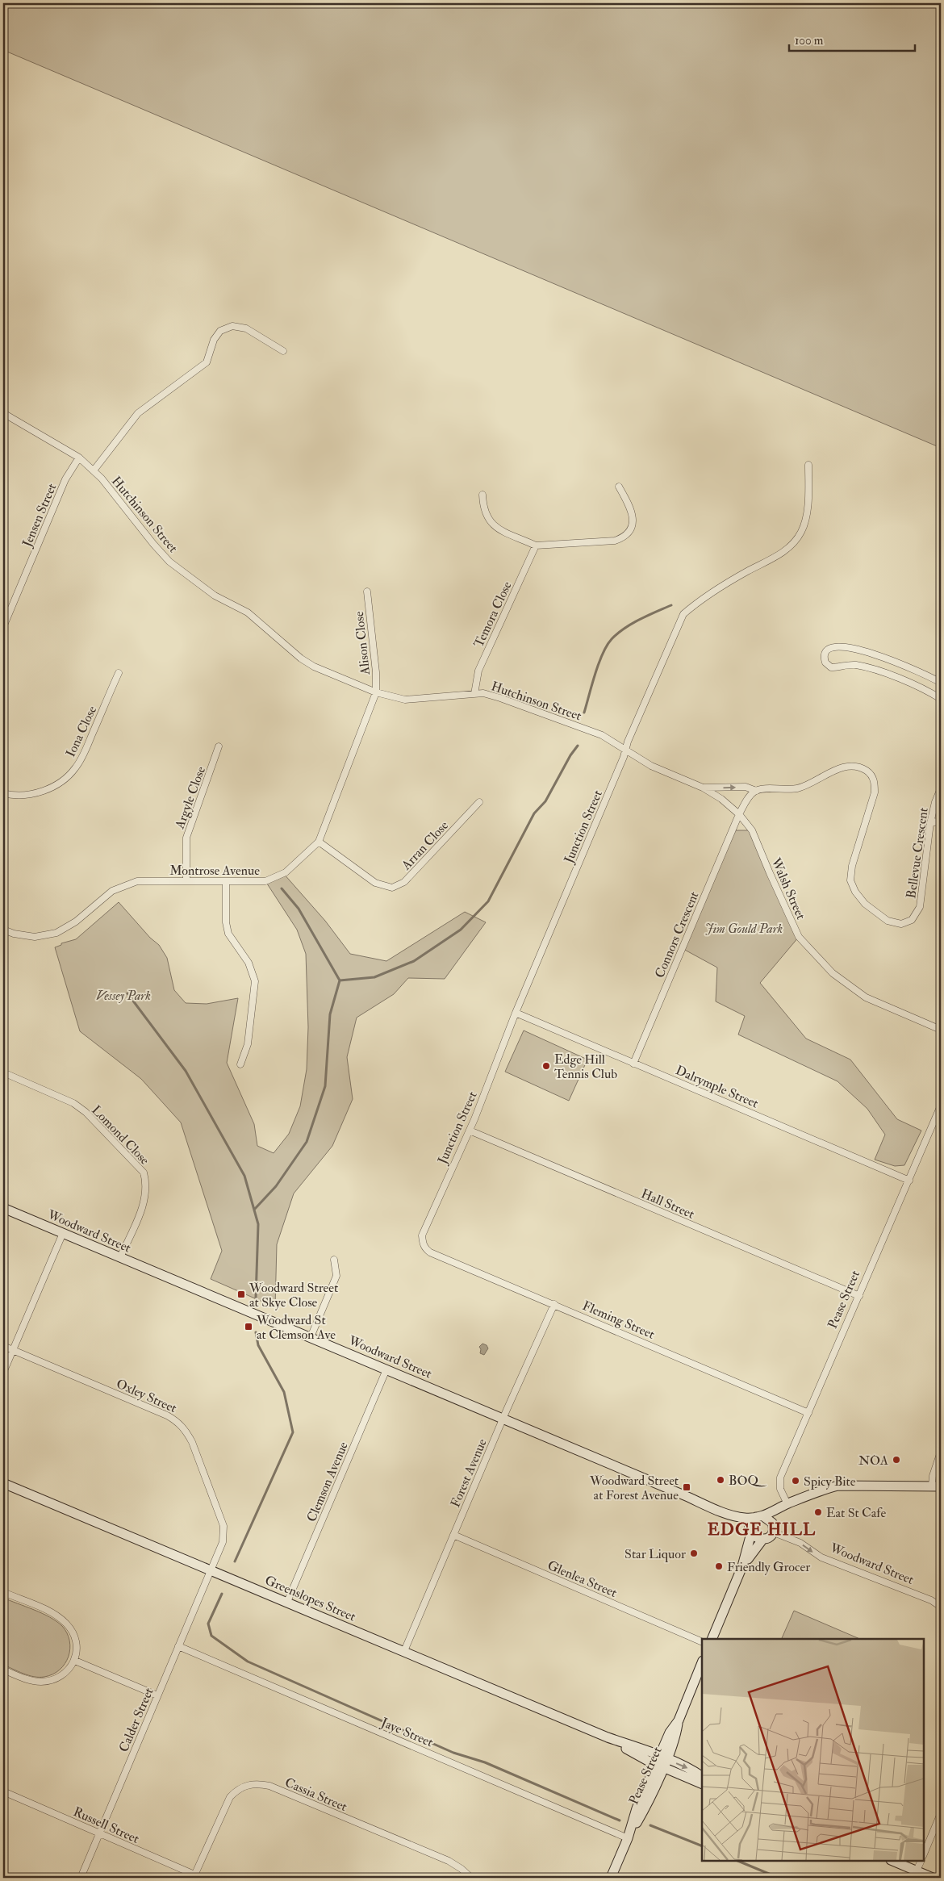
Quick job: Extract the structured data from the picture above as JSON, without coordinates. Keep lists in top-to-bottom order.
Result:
{
  "streets": {
    "street": [
      "Hutchinson Street",
      "Jensen Street",
      "Temora Close",
      "Alison Close",
      "Iona Close",
      "Argyle Close",
      "Junction Street",
      "Arran Close",
      "Bellevue Crescent",
      "Montrose Avenue",
      "Walsh Street",
      "Connors Crescent",
      "Dalrymple Street",
      "Lomond Close",
      "Hall Street",
      "Woodward Street",
      "Pease Street",
      "Fleming Street",
      "Oxley Street",
      "Forest Avenue",
      "Clemson Avenue",
      "Glenlea Street",
      "Greenslopes Street",
      "Calder Street",
      "Jaye Street",
      "Cassia Street",
      "Russell Street"
    ]
  },
  "crossings": [
    ["Hutchinson Street", "Jensen Street"],
    ["Hutchinson Street", "Temora Close"],
    ["Hutchinson Street", "Alison Close"],
    ["Hutchinson Street", "Junction Street"],
    ["Hutchinson Street", "Montrose Avenue"],
    ["Hutchinson Street", "Walsh Street"],
    ["Alison Close", "Montrose Avenue"],
    ["Argyle Close", "Montrose Avenue"],
    ["Junction Street", "Walsh Street"],
    ["Junction Street", "Dalrymple Street"],
    ["Junction Street", "Hall Street"],
    ["Junction Street", "Fleming Street"],
    ["Arran Close", "Montrose Avenue"],
    ["Bellevue Crescent", "Walsh Street"],
    ["Walsh Street", "Connors Crescent"],
    ["Connors Crescent", "Dalrymple Street"],
    ["Dalrymple Street", "Pease Street"],
    ["Lomond Close", "Woodward Street"],
    ["Hall Street", "Pease Street"],
    ["Woodward Street", "Forest Avenue"],
    ["Woodward Street", "Clemson Avenue"],
    ["Pease Street", "Fleming Street"],
    ["Pease Street", "Greenslopes Street"],
    ["Pease Street", "Jaye Street"],
    ["Fleming Street", "Forest Avenue"],
    ["Oxley Street", "Greenslopes Street"],
    ["Oxley Street", "Calder Street"],
    ["Forest Avenue", "Glenlea Street"],
    ["Forest Avenue", "Greenslopes Street"],
    ["Clemson Avenue", "Greenslopes Street"],
    ["Greenslopes Street", "Calder Street"],
    ["Calder Street", "Jaye Street"],
    ["Calder Street", "Russell Street"],
    ["Cassia Street", "Russell Street"]
  ],
  "districts": ["EDGE HILL"],
  "parks": ["Jim Gould Park", "Vessey Park"],
  "places": {
    "other": [
      "Edge Hill Tennis Club",
      "NOA",
      "BOQ",
      "Spicy Bite",
      "Eat St Cafe",
      "Star Liquor",
      "Friendly Grocer"
    ],
    "transit": ["Woodward Street at Skye Close", "Woodward St at Clemson Ave", "Woodward Street at Forest Avenue"]
  },
  "scale_bar": "100 m"
}
